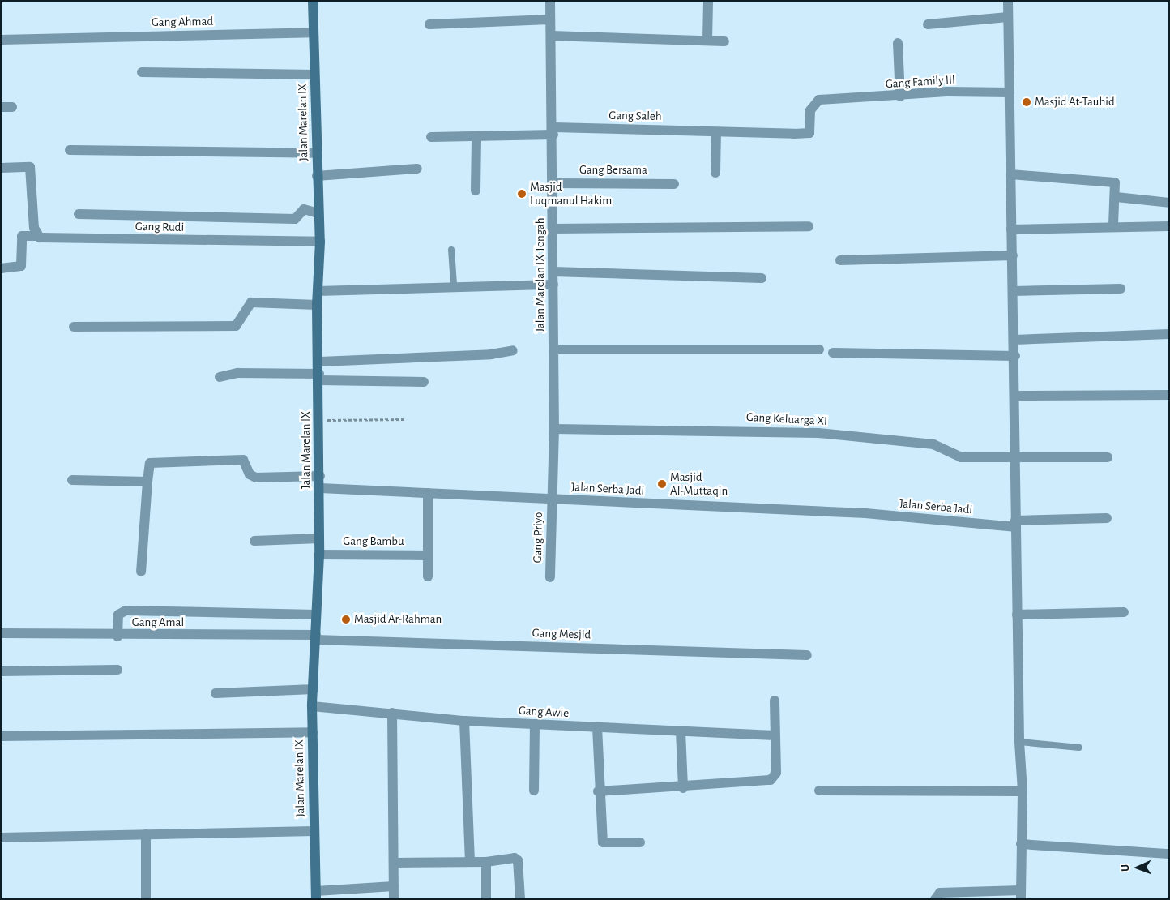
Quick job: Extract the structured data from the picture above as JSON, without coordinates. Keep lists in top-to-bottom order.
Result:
{
  "streets": {
    "main road": ["Jalan Marelan IX"],
    "street": [
      "Gang Ahmad",
      "Gang Family III",
      "Gang Saleh",
      "Gang Bersama",
      "Gang Rudi",
      "Jalan Marelan IX Tengah",
      "Gang Keluarga XI",
      "Jalan Serba Jadi",
      "Gang Priyo",
      "Gang Bambu",
      "Gang Amal",
      "Gang Mesjid",
      "Gang Awie"
    ]
  },
  "crossings": [
    ["Gang Ahmad", "Jalan Marelan IX"],
    ["Gang Family III", "Gang Saleh"],
    ["Gang Saleh", "Jalan Marelan IX Tengah"],
    ["Jalan Marelan IX", "Gang Rudi"],
    ["Jalan Marelan IX", "Jalan Serba Jadi"],
    ["Jalan Marelan IX", "Gang Bambu"],
    ["Jalan Marelan IX", "Gang Amal"],
    ["Jalan Marelan IX", "Gang Mesjid"],
    ["Jalan Marelan IX", "Gang Awie"],
    ["Gang Bersama", "Jalan Marelan IX Tengah"],
    ["Jalan Marelan IX Tengah", "Gang Keluarga XI"],
    ["Jalan Marelan IX Tengah", "Jalan Serba Jadi"],
    ["Jalan Marelan IX Tengah", "Gang Priyo"],
    ["Jalan Serba Jadi", "Gang Priyo"],
    ["Gang Amal", "Gang Mesjid"]
  ],
  "places": [
    "Masjid At-Tauhid",
    "Masjid Luqmanul Hakim",
    "Masjid Al-Muttaqin",
    "Masjid Ar-Rahman"
  ],
  "north": "left"
}
